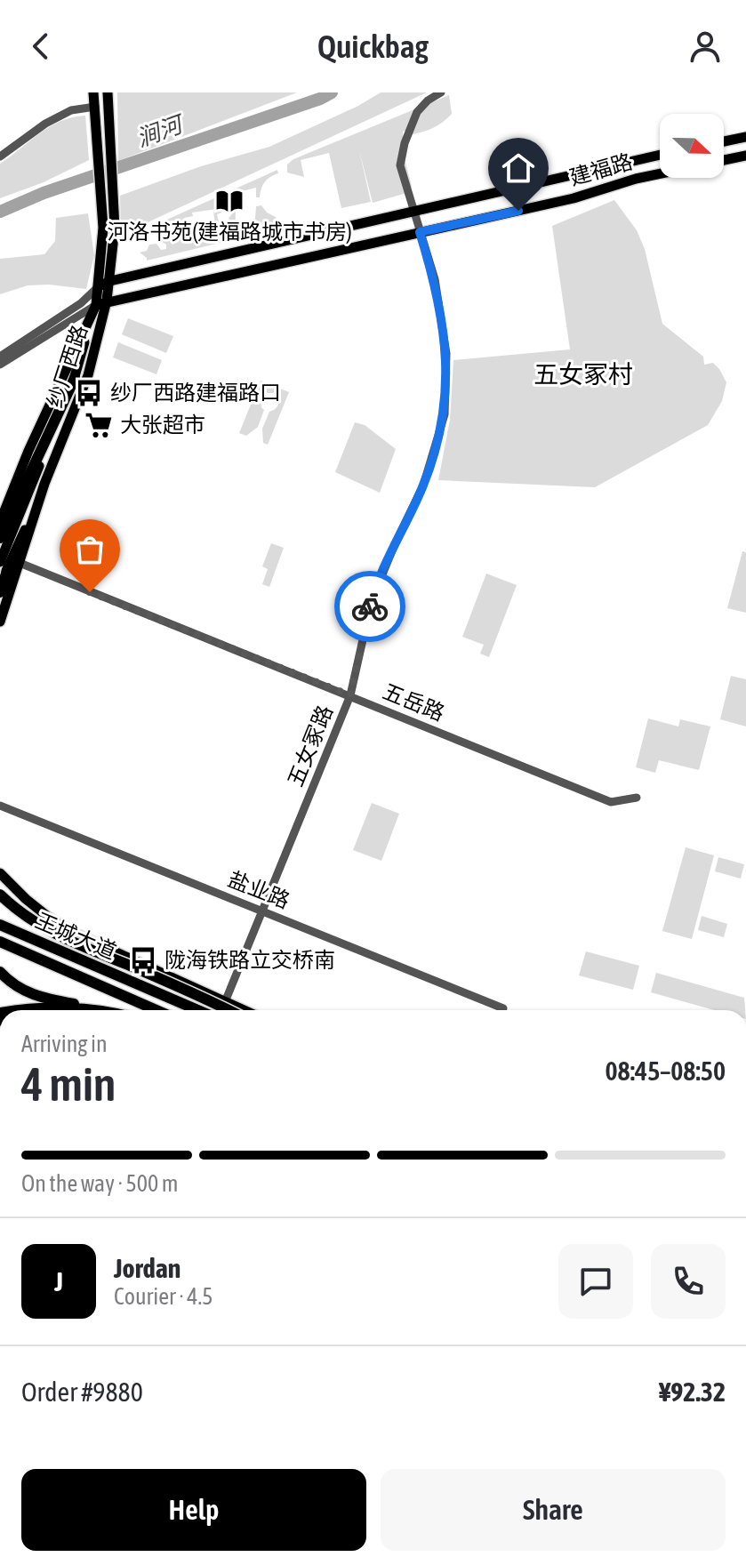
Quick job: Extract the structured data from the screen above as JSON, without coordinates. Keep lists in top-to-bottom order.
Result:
{
  "streets": {
    "highway": ["王城大道"],
    "main road": ["建福路", "纱厂西路"],
    "street": ["五岳路", "五女冢路", "盐业路"]
  },
  "crossings": [
    ["建福路", "纱厂西路"],
    ["建福路", "五女冢路"],
    ["纱厂西路", "五岳路"],
    ["五岳路", "五女冢路"],
    ["五女冢路", "盐业路"]
  ],
  "districts": ["五女冢村"],
  "water": ["涧河"],
  "places": {
    "library": ["河洛书苑(建福路城市书房)"],
    "bus stop": ["纱厂西路建福路口", "陇海铁路立交桥南"],
    "supermarket": ["大张超市"]
  },
  "north": "right",
  "page": {
    "header": "Quickbag",
    "heading": ["4 min", "Arriving in", "08:45–08:50"],
    "panel": [
      "Jordan",
      "Courier · 4.5",
      "Order #9880",
      "¥92.32"
    ],
    "bar": "On the way · 500 m",
    "round": "J",
    "buttons": ["Help", "Share"]
  }
}
